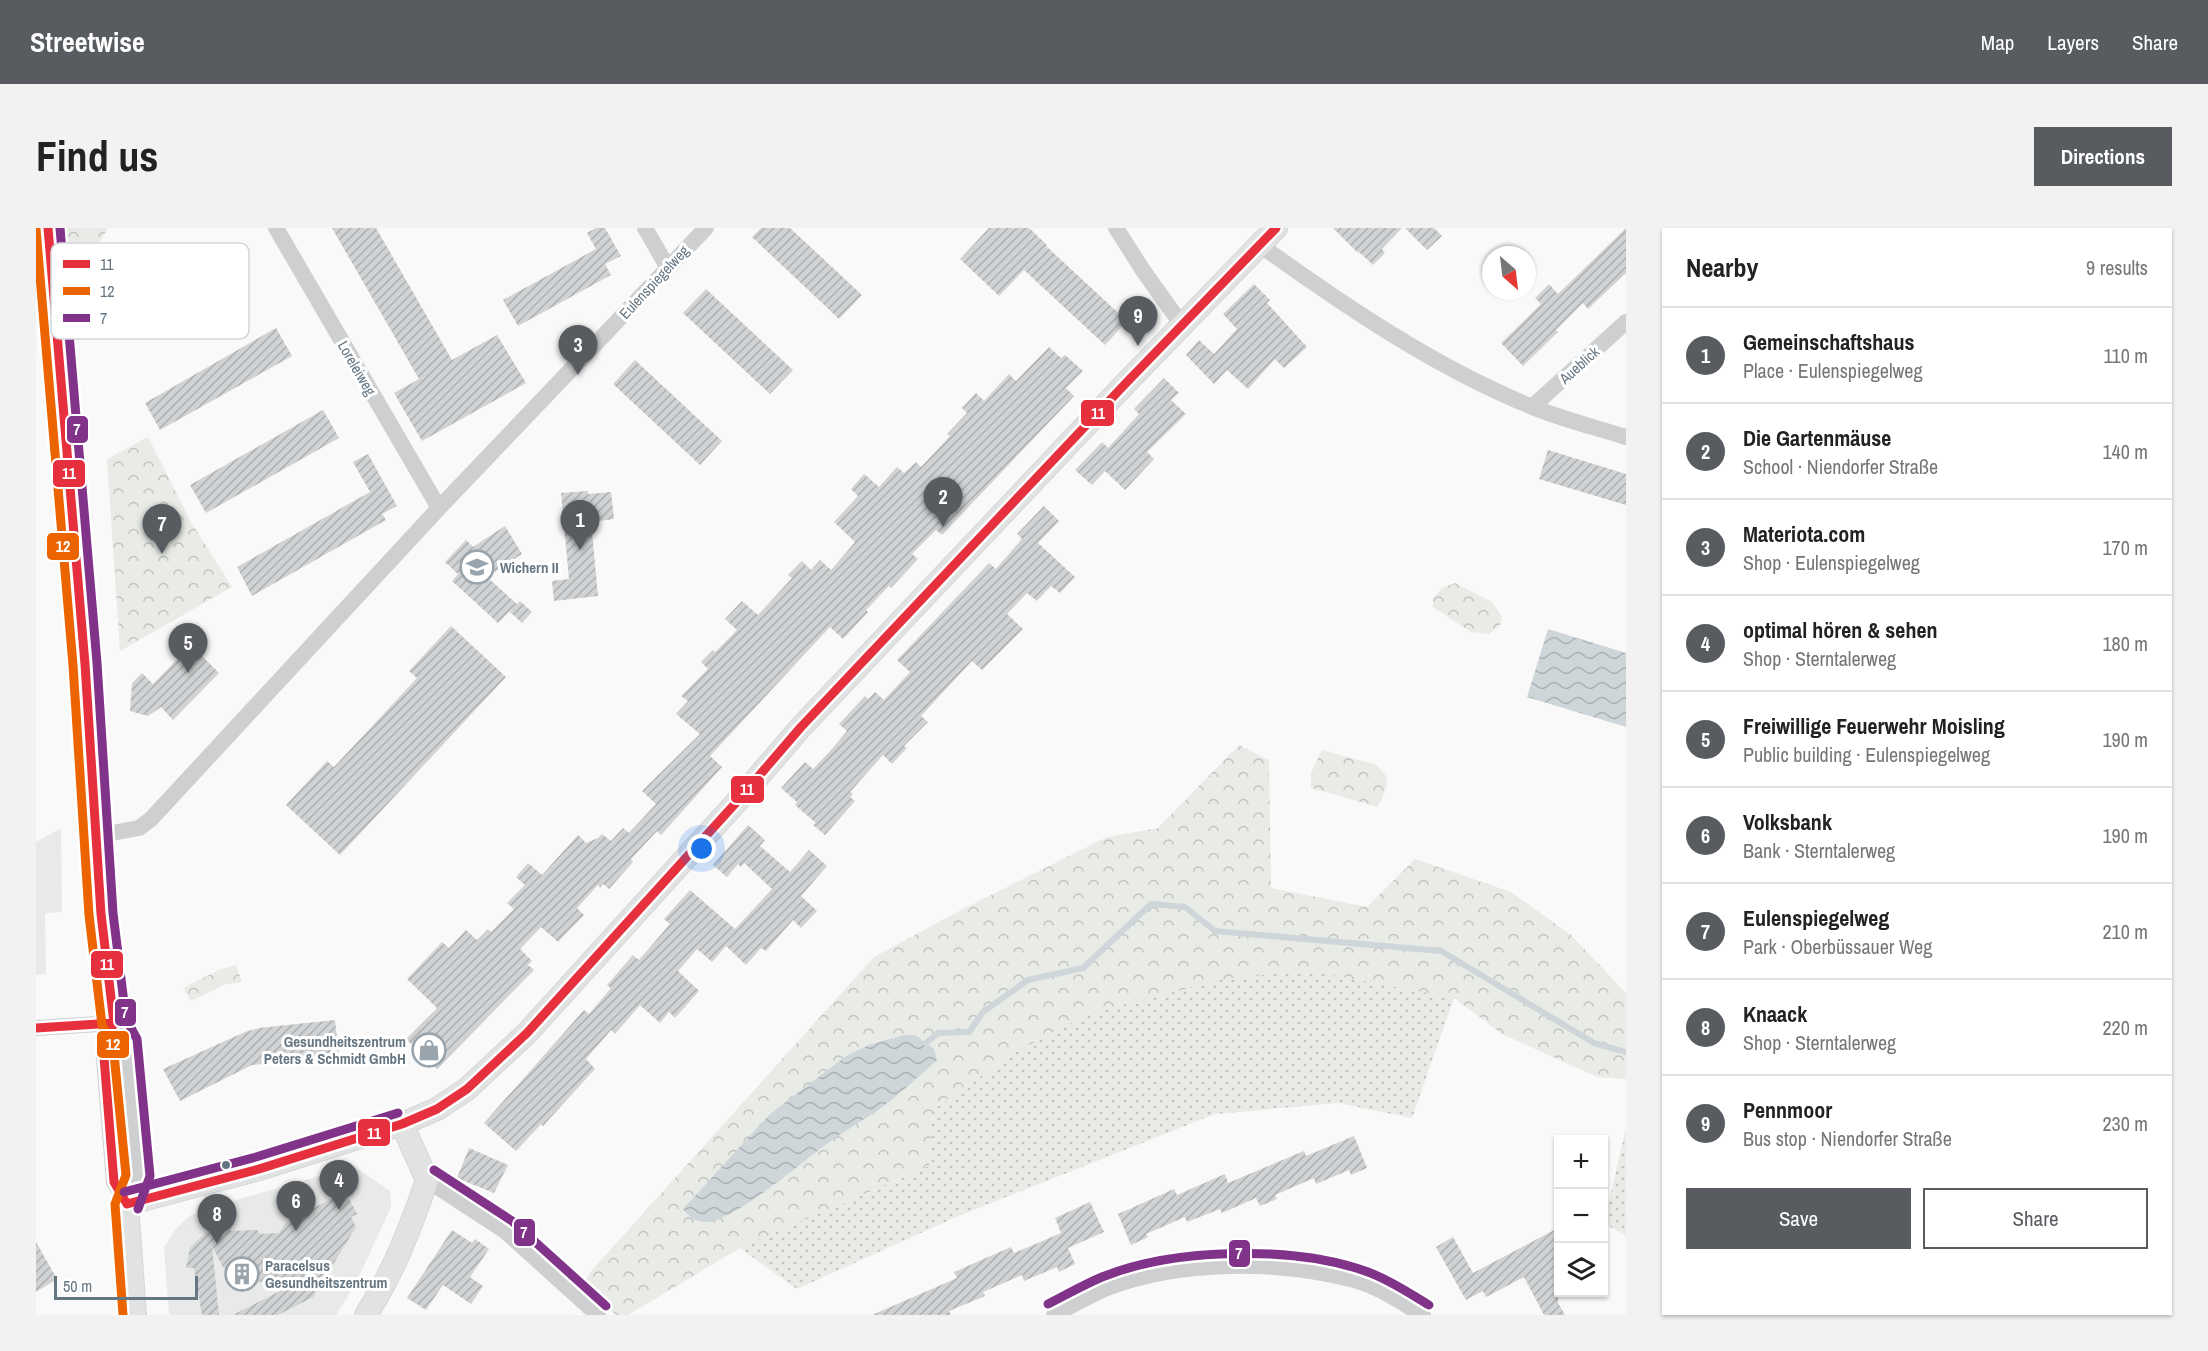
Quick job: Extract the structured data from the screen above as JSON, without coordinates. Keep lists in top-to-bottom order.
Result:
{
  "streets": {
    "street": ["Eulenspiegelweg", "Aueblick", "Loreleiweg"]
  },
  "crossings": [
    ["Eulenspiegelweg", "Loreleiweg"]
  ],
  "places": {
    "school or university": ["Wichern II"],
    "shop": ["Gesundheitszentrum Peters & Schmidt GmbH"],
    "building": ["Paracelsus Gesundheitszentrum"]
  },
  "lines": ["transit line 11", "transit line 7", "transit line 12"],
  "legend": ["11", "12", "7"],
  "scale_bar": "50 m",
  "north": "bottom right",
  "page": {
    "header": "Streetwise",
    "nav": ["Map", "Layers", "Share"],
    "buttons": [
      "Directions",
      ["Save", "Share"]
    ],
    "title": "Find us",
    "heading": ["Nearby", "9 results"],
    "pins": [
      "9",
      "3",
      "2",
      "1",
      "7",
      "5",
      "4",
      "6",
      "8"
    ],
    "list": [
      {
        "mark": "1",
        "name": "Gemeinschaftshaus",
        "note": "Place · Eulenspiegelweg",
        "value": "110 m"
      },
      {
        "mark": "2",
        "name": "Die Gartenmäuse",
        "note": "School · Niendorfer Straße",
        "value": "140 m"
      },
      {
        "mark": "3",
        "name": "Materiota.com",
        "note": "Shop · Eulenspiegelweg",
        "value": "170 m"
      },
      {
        "mark": "4",
        "name": "optimal hören & sehen",
        "note": "Shop · Sterntalerweg",
        "value": "180 m"
      },
      {
        "mark": "5",
        "name": "Freiwillige Feuerwehr Moisling",
        "note": "Public building · Eulenspiegelweg",
        "value": "190 m"
      },
      {
        "mark": "6",
        "name": "Volksbank",
        "note": "Bank · Sterntalerweg",
        "value": "190 m"
      },
      {
        "mark": "7",
        "name": "Eulenspiegelweg",
        "note": "Park · Oberbüssauer Weg",
        "value": "210 m"
      },
      {
        "mark": "8",
        "name": "Knaack",
        "note": "Shop · Sterntalerweg",
        "value": "220 m"
      },
      {
        "mark": "9",
        "name": "Pennmoor",
        "note": "Bus stop · Niendorfer Straße",
        "value": "230 m"
      }
    ],
    "map_buttons": ["+", "−"],
    "scale": "50 m"
  }
}
